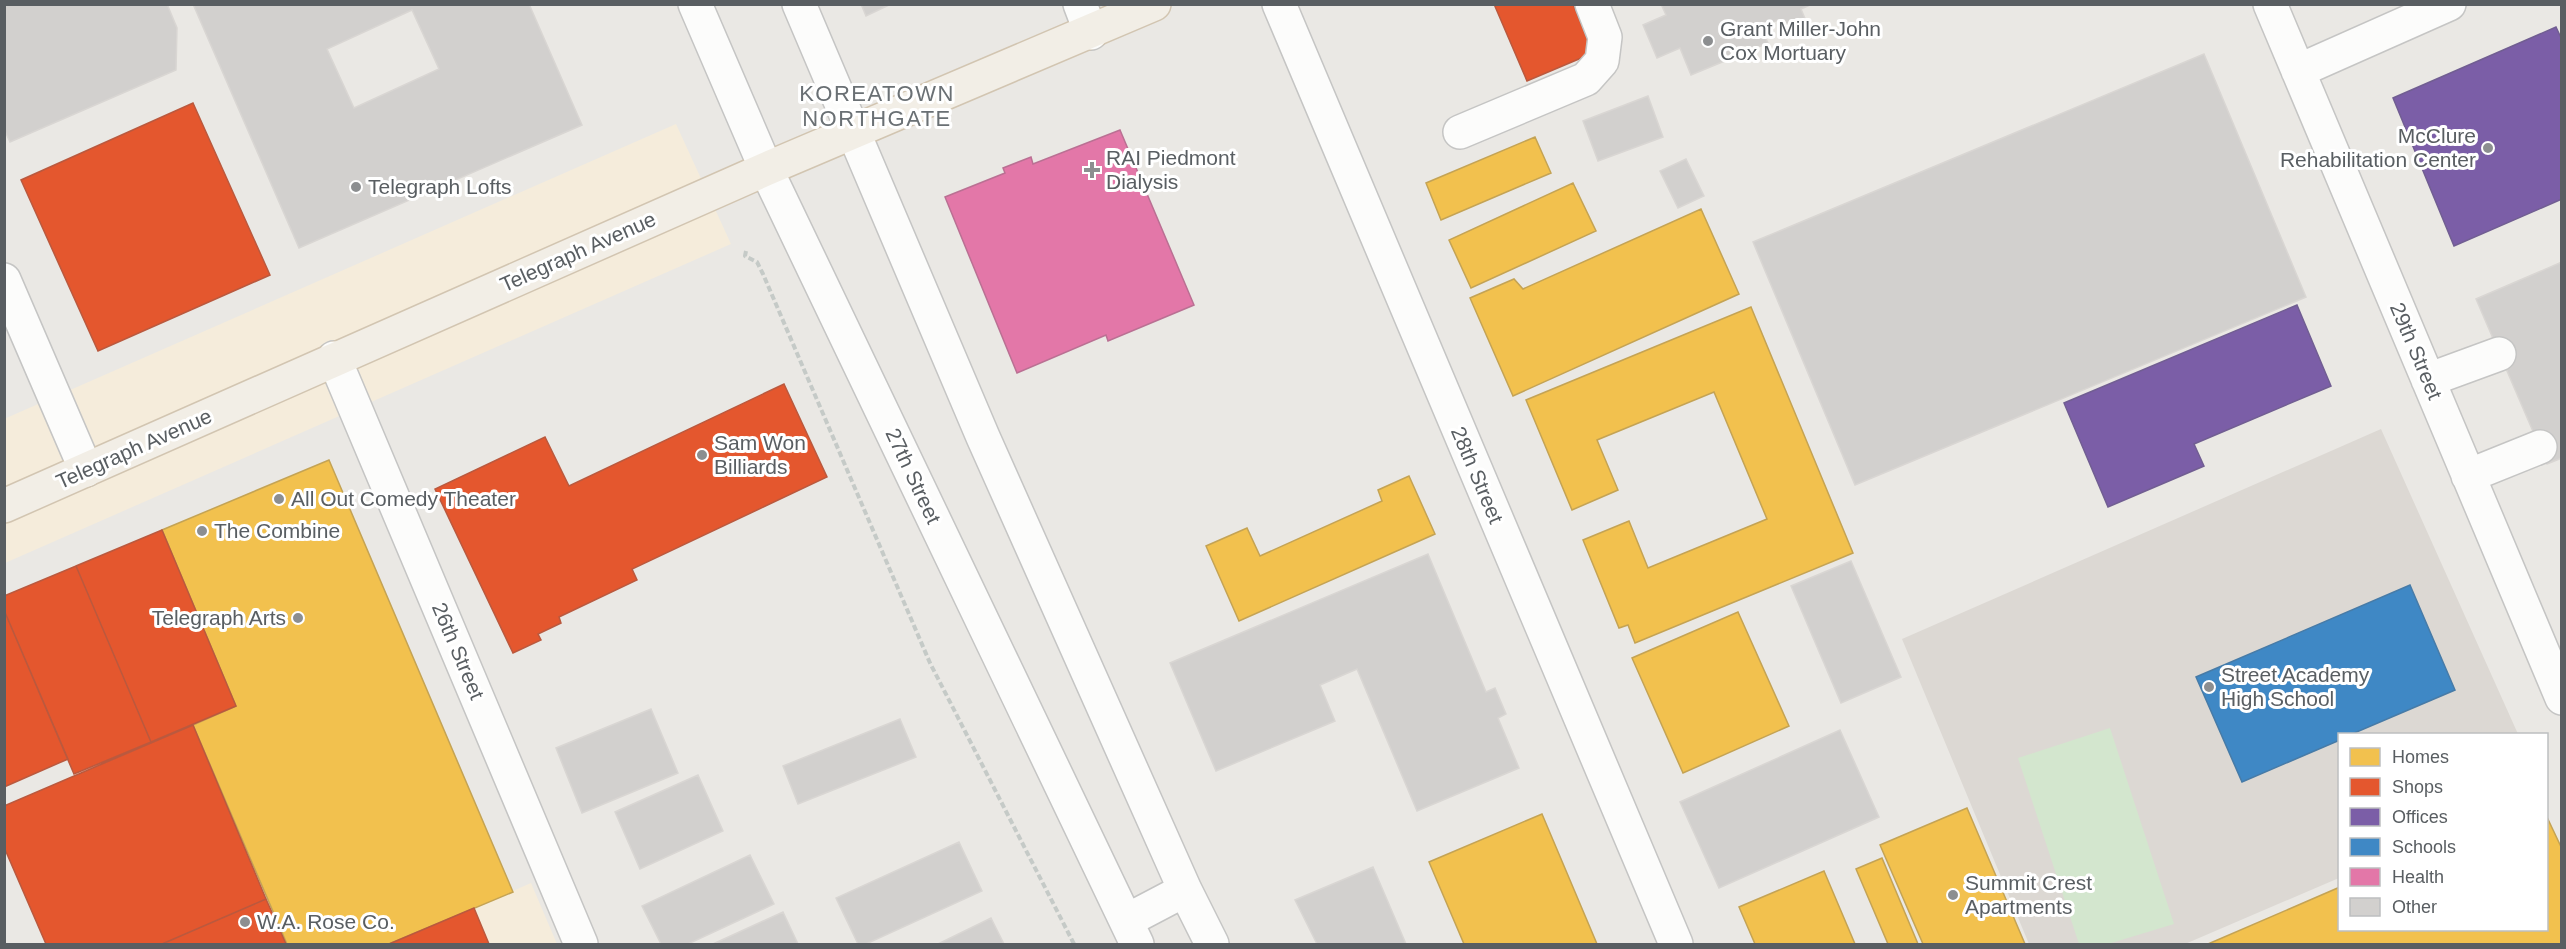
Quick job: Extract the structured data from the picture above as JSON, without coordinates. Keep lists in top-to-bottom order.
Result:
{
  "streets": {
    "main road": ["Telegraph Avenue"],
    "street": [
      "29th Street",
      "28th Street",
      "27th Street",
      "26th Street"
    ]
  },
  "crossings": [
    ["Telegraph Avenue", "27th Street"],
    ["Telegraph Avenue", "26th Street"]
  ],
  "districts": ["KOREATOWN NORTHGATE"],
  "places": {
    "other": [
      "Grant Miller-John Cox Mortuary",
      "McClure Rehabilitation Center",
      "Telegraph Lofts",
      "Sam Won Billiards",
      "All Out Comedy Theater",
      "The Combine",
      "Telegraph Arts",
      "Street Academy High School",
      "Summit Crest Apartments",
      "W.A. Rose Co."
    ],
    "health": ["RAI Piedmont Dialysis"]
  },
  "legend": [
    "Homes",
    "Shops",
    "Offices",
    "Schools",
    "Health",
    "Other"
  ]
}
